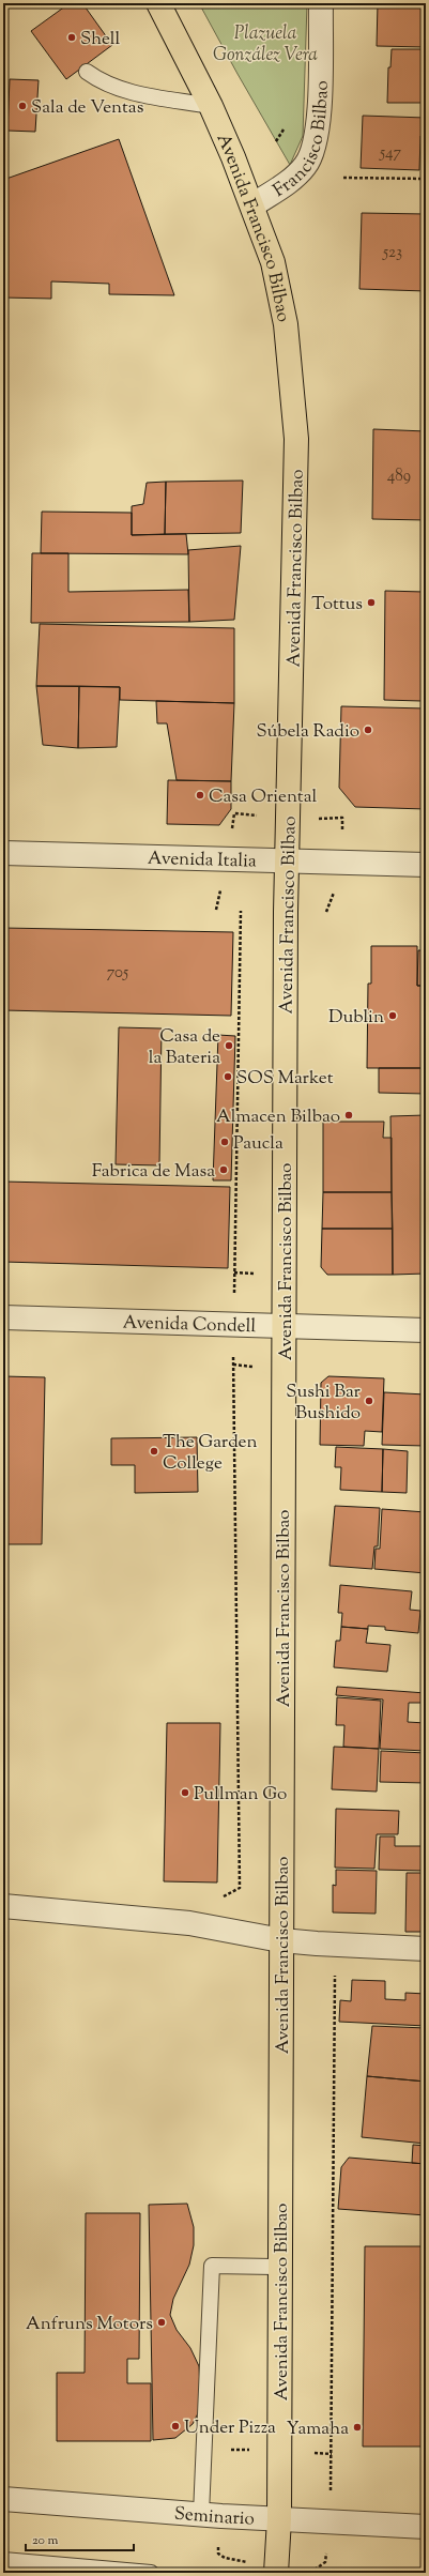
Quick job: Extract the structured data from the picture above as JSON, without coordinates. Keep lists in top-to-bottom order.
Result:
{
  "streets": {
    "main road": ["Avenida Francisco Bilbao"],
    "street": [
      "Francisco Bilbao",
      "Avenida Italia",
      "Avenida Condell",
      "Seminario"
    ]
  },
  "crossings": [
    ["Francisco Bilbao", "Avenida Francisco Bilbao"],
    ["Avenida Francisco Bilbao", "Avenida Italia"],
    ["Avenida Francisco Bilbao", "Avenida Condell"],
    ["Avenida Francisco Bilbao", "Seminario"]
  ],
  "parks": ["Plazuela González Vera"],
  "places": [
    "Shell",
    "Sala de Ventas",
    "Tottus",
    "Súbela Radio",
    "Casa Oriental",
    "Dublin",
    "Casa de la Bateria",
    "SOS Market",
    "Almacen Bilbao",
    "Paucla",
    "Fabrica de Masa",
    "Sushi Bar Bushido",
    "The Garden College",
    "Pullman Go",
    "Anfruns Motors",
    "Under Pizza",
    "Yamaha"
  ],
  "house_numbers": [
    "547",
    "523",
    "489",
    "705"
  ],
  "scale_bar": "20 m"
}
